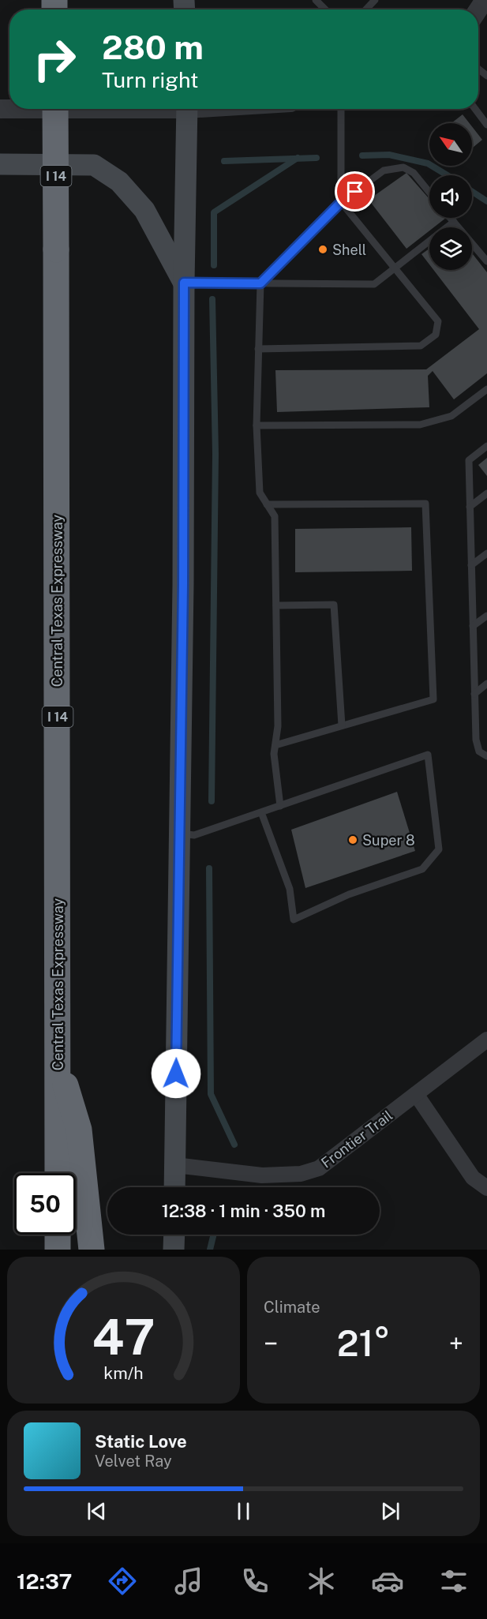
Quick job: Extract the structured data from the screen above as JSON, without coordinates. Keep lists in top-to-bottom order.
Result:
{
  "streets": {
    "highway": ["I 14", "Central Texas Expressway"],
    "street": ["Frontier Trail"]
  },
  "places": ["Shell", "Super 8"],
  "north": "top left",
  "page": {
    "turn": ["280 m", "Turn right"],
    "limit": "50",
    "trip": "12:38 · 1 min · 350 m",
    "tile": "Climate",
    "heat": ["−", "21°", "+"],
    "song": ["Static Love", "Velvet Ray"],
    "tabs": "12:37",
    "gauge": ["47", "km/h"]
  }
}
